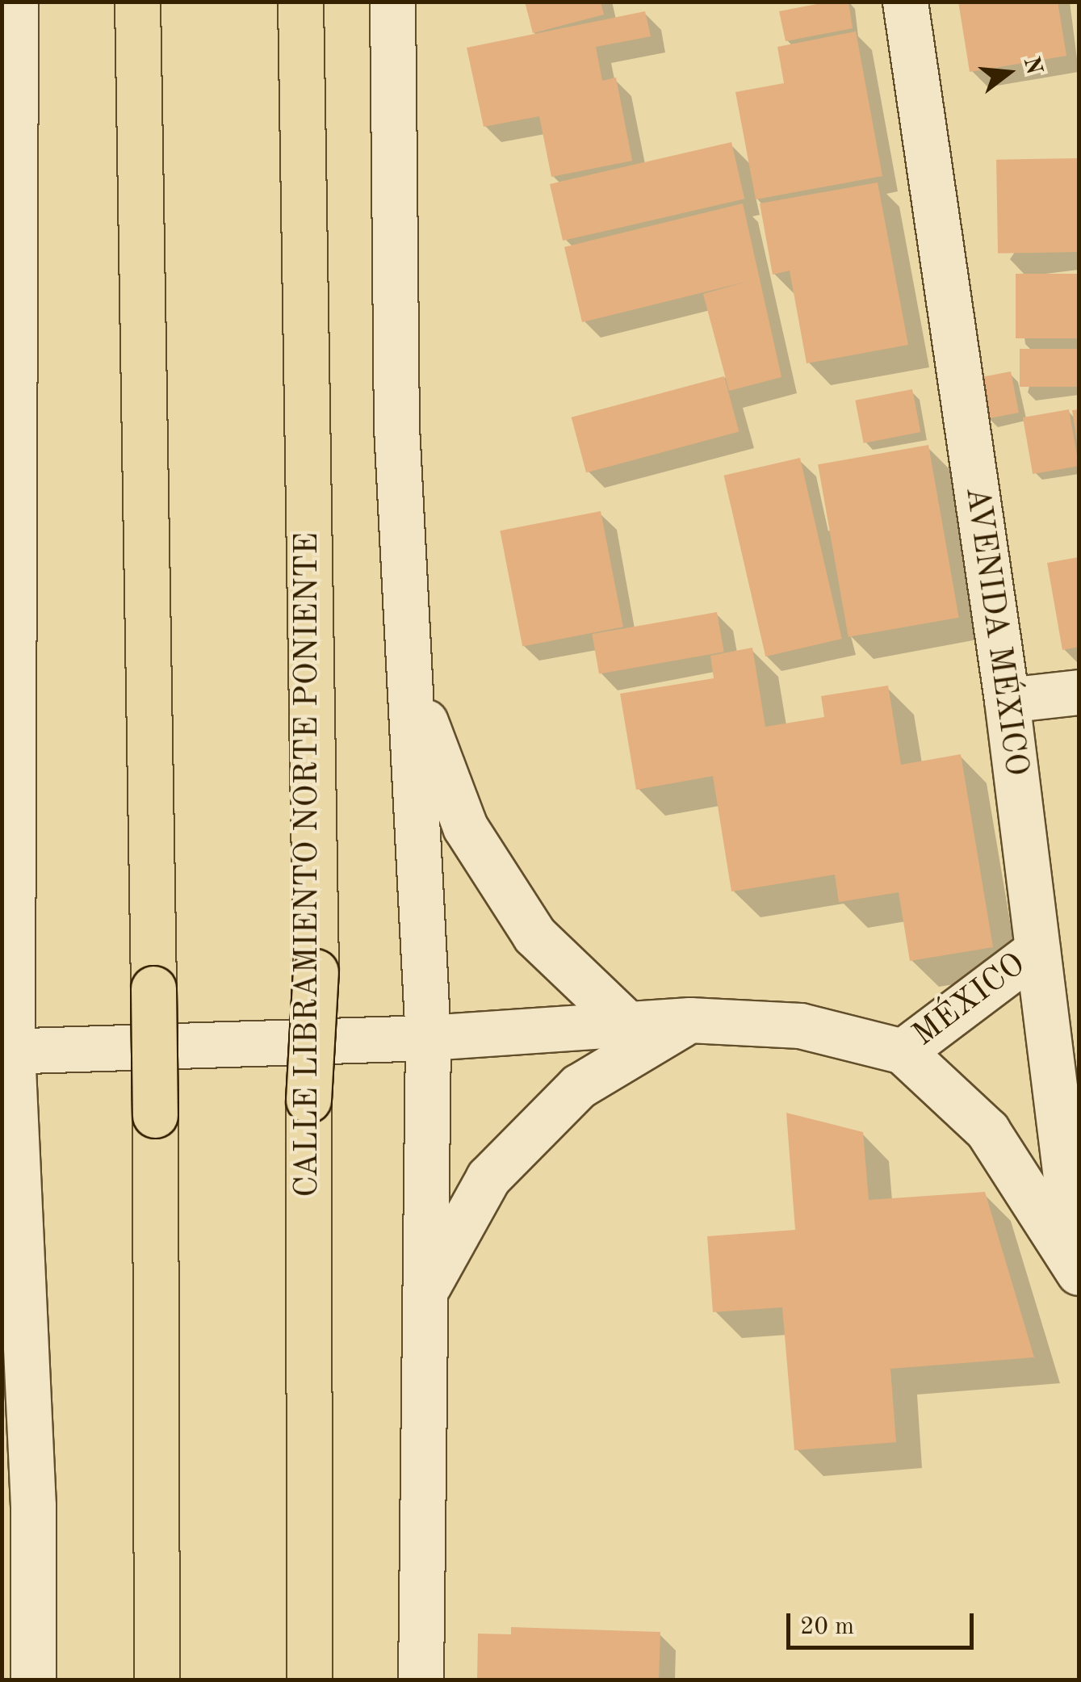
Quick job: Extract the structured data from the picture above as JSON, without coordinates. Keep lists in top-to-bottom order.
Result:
{
  "streets": {
    "highway": ["CALLE LIBRAMIENTO NORTE PONIENTE"],
    "street": ["AVENIDA MÉXICO", "MÉXICO"]
  },
  "crossings": [
    ["AVENIDA MÉXICO", "MÉXICO"]
  ],
  "scale_bar": "20 m",
  "north": "right"
}
